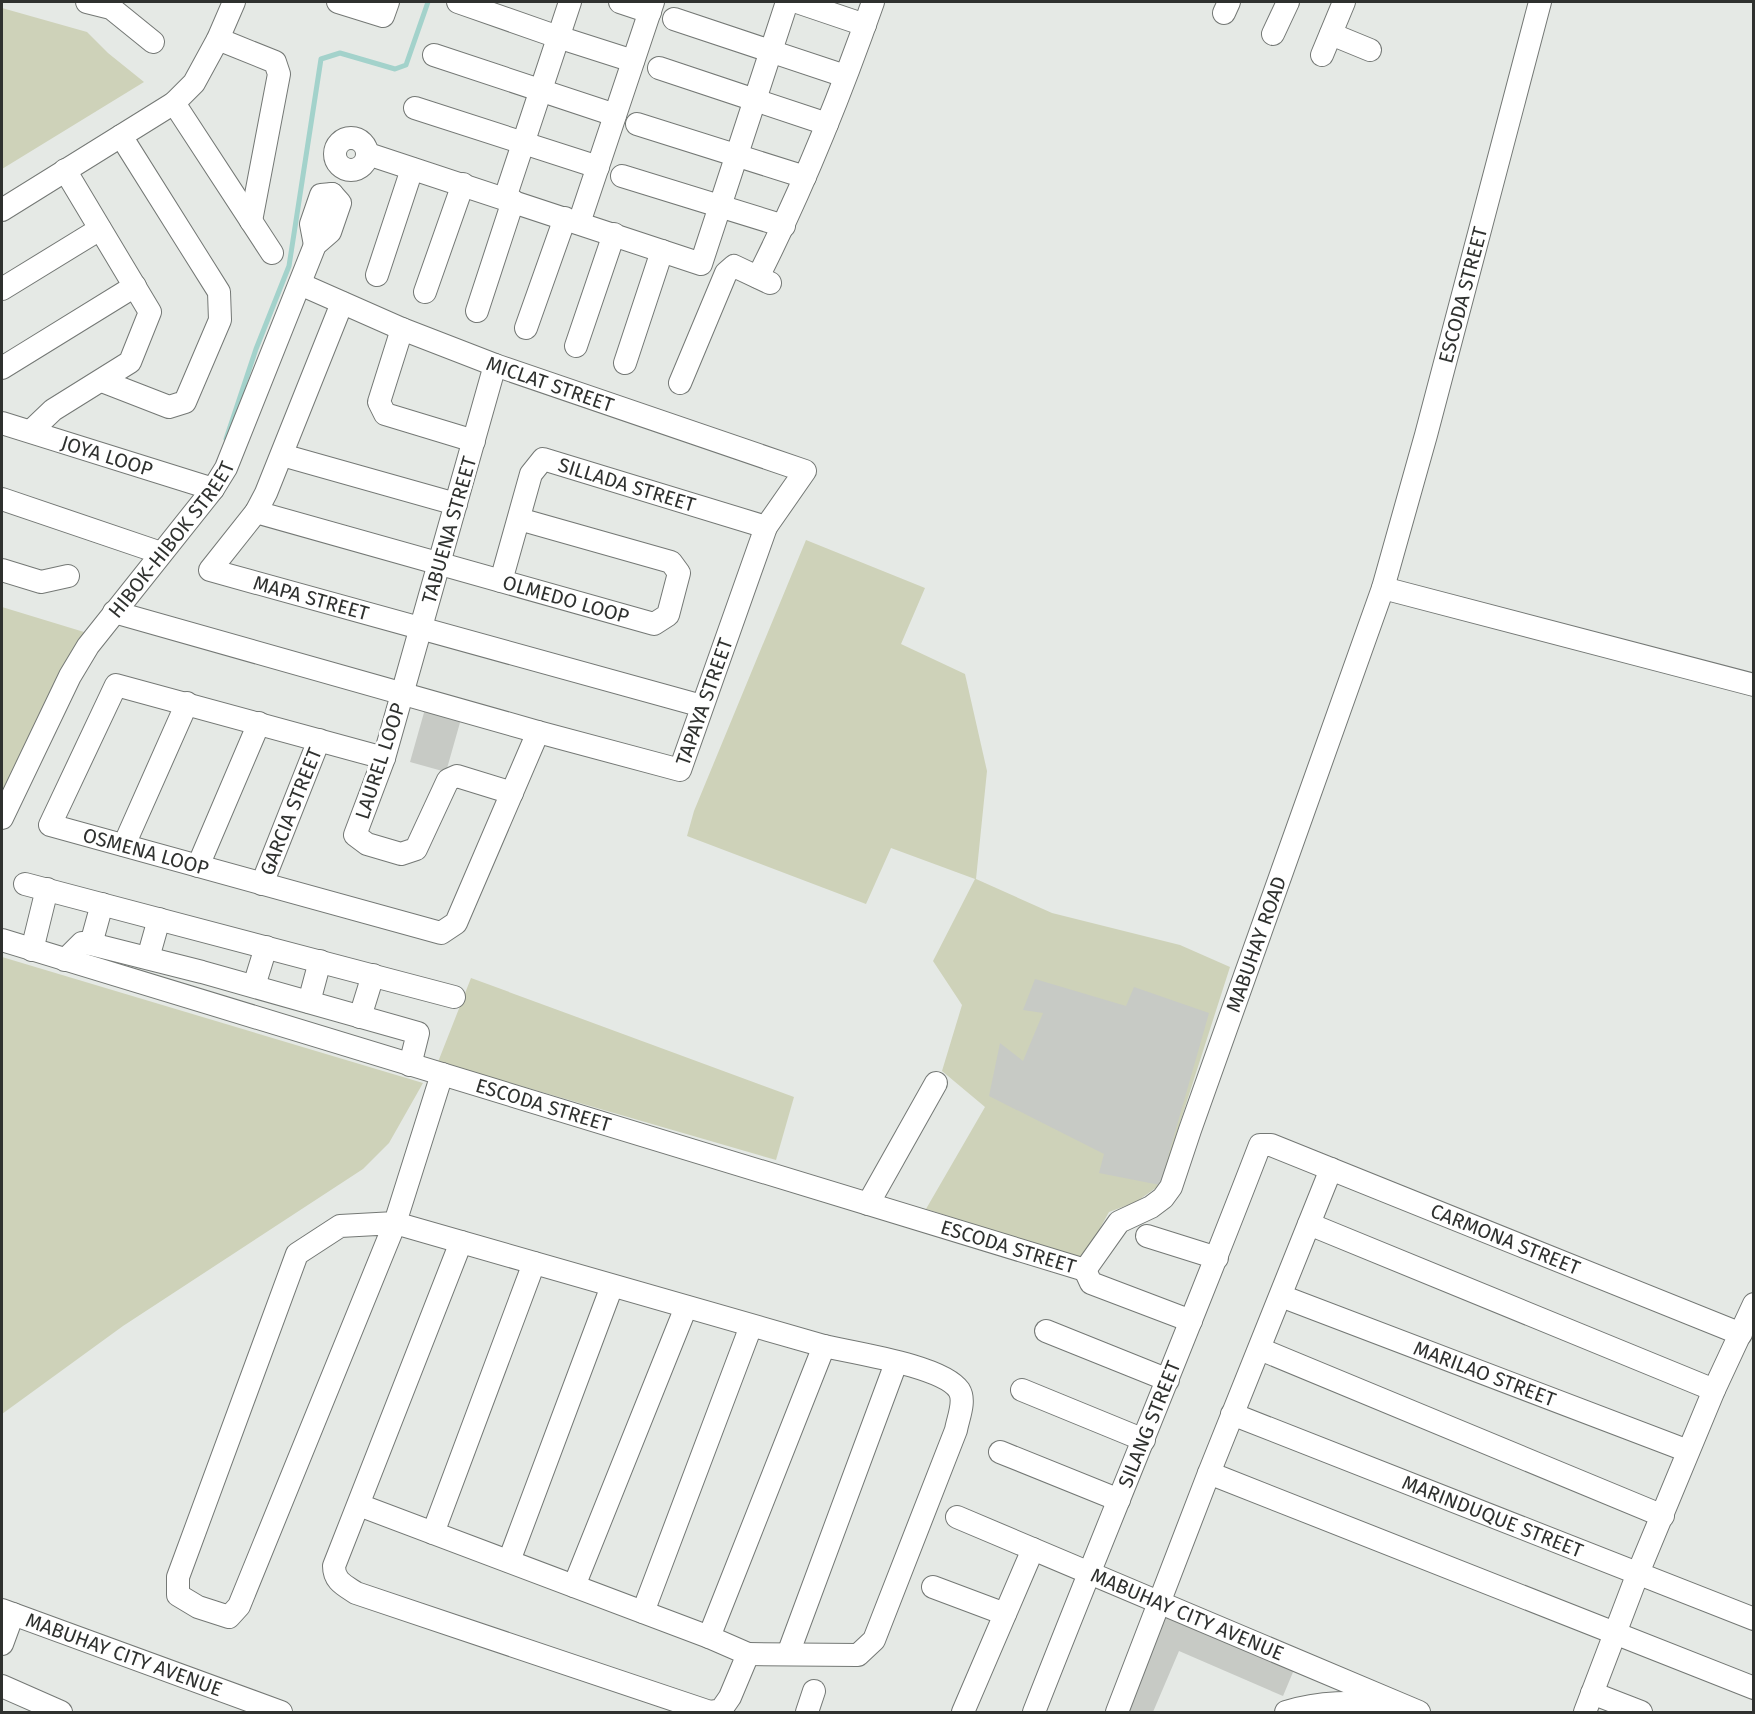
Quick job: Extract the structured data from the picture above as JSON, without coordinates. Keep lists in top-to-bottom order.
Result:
{
  "streets": {
    "street": [
      "ESCODA STREET",
      "MICLAT STREET",
      "JOYA LOOP",
      "SILLADA STREET",
      "TABUENA STREET",
      "HIBOK-HIBOK STREET",
      "MAPA STREET",
      "OLMEDO LOOP",
      "TAPAYA STREET",
      "LAUREL LOOP",
      "GARCIA STREET",
      "OSMENA LOOP",
      "MABUHAY ROAD",
      "CARMONA STREET",
      "MARILAO STREET",
      "SILANG STREET",
      "MARINDUQUE STREET",
      "MABUHAY CITY AVENUE"
    ]
  },
  "crossings": [
    ["ESCODA STREET", "MABUHAY ROAD"],
    ["MICLAT STREET", "TABUENA STREET"],
    ["MICLAT STREET", "HIBOK-HIBOK STREET"],
    ["MICLAT STREET", "MAPA STREET"],
    ["MICLAT STREET", "TAPAYA STREET"],
    ["JOYA LOOP", "HIBOK-HIBOK STREET"],
    ["SILLADA STREET", "OLMEDO LOOP"],
    ["SILLADA STREET", "TAPAYA STREET"],
    ["TABUENA STREET", "MAPA STREET"],
    ["TABUENA STREET", "OLMEDO LOOP"],
    ["TABUENA STREET", "TAPAYA STREET"],
    ["TABUENA STREET", "LAUREL LOOP"],
    ["HIBOK-HIBOK STREET", "TAPAYA STREET"],
    ["MAPA STREET", "OLMEDO LOOP"],
    ["MAPA STREET", "TAPAYA STREET"],
    ["TAPAYA STREET", "LAUREL LOOP"],
    ["TAPAYA STREET", "OSMENA LOOP"],
    ["LAUREL LOOP", "OSMENA LOOP"],
    ["GARCIA STREET", "OSMENA LOOP"],
    ["CARMONA STREET", "SILANG STREET"],
    ["SILANG STREET", "MABUHAY CITY AVENUE"]
  ]
}
